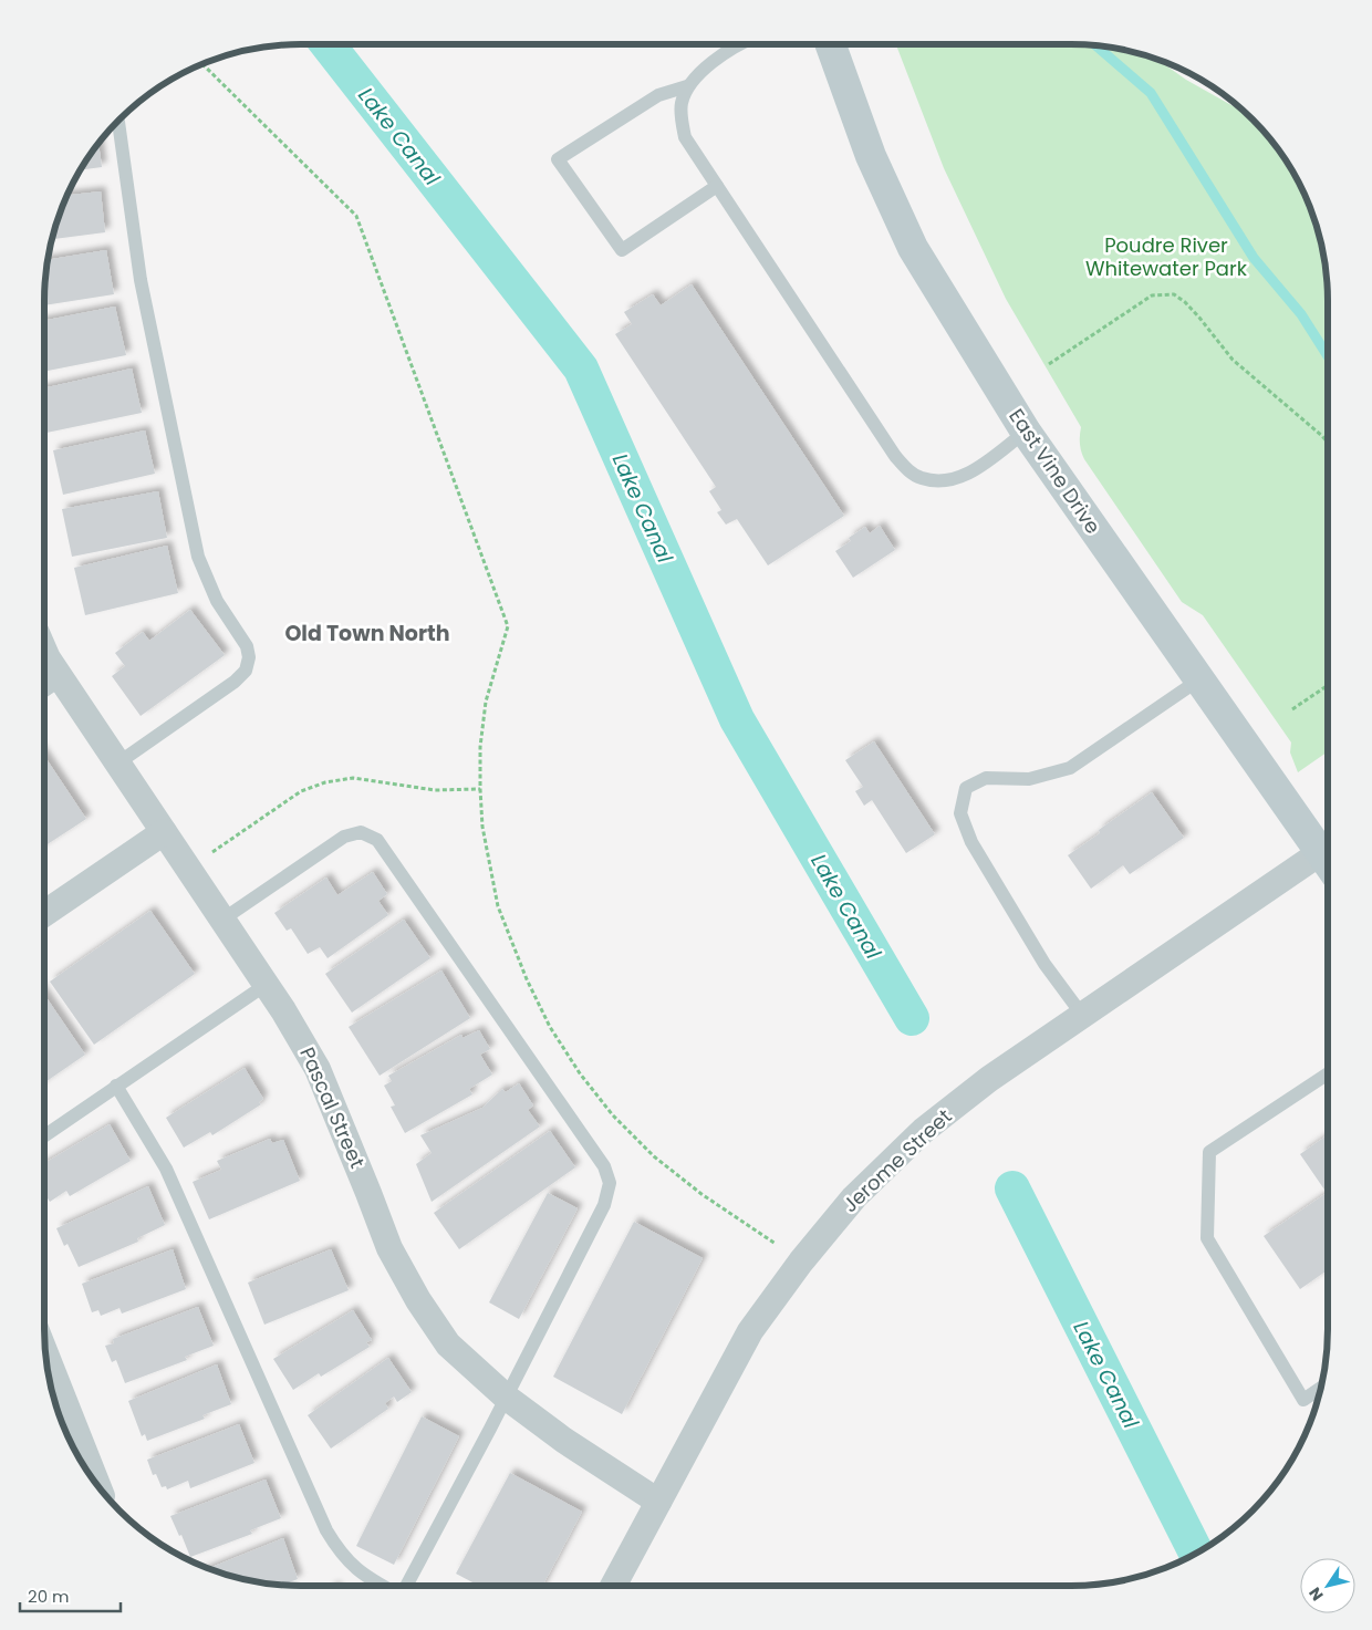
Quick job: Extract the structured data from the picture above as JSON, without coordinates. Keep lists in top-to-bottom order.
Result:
{
  "streets": {
    "main road": ["East Vine Drive"],
    "street": ["Pascal Street", "Jerome Street"]
  },
  "crossings": [
    ["Pascal Street", "Jerome Street"]
  ],
  "districts": ["Old Town North"],
  "water": ["Lake Canal"],
  "parks": ["Poudre River Whitewater Park"],
  "scale_bar": "20 m",
  "north": "bottom left"
}
